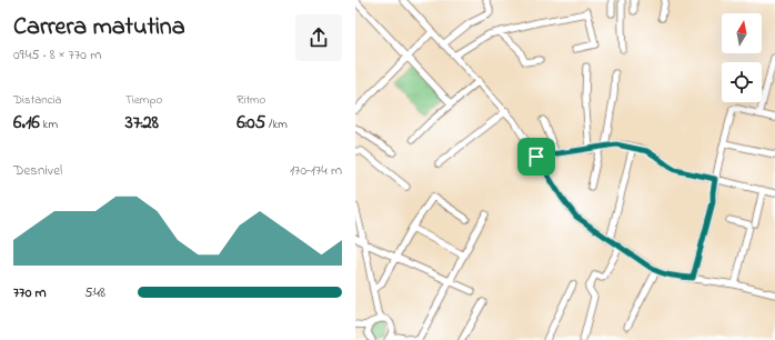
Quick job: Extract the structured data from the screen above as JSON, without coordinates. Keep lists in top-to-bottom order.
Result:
{
  "north": "top",
  "page": {
    "heading": ["Carrera matutina", "09:45 · 8 × 770 m"],
    "stats": [
      ["Distancia", "6.16 km"],
      ["Tiempo", "37:28"],
      ["Ritmo", "6:05 /km"]
    ],
    "chart": ["Desnivel", "170–174 m"],
    "list": [
      {
        "name": "770 m",
        "note": "5:48"
      }
    ]
  }
}
